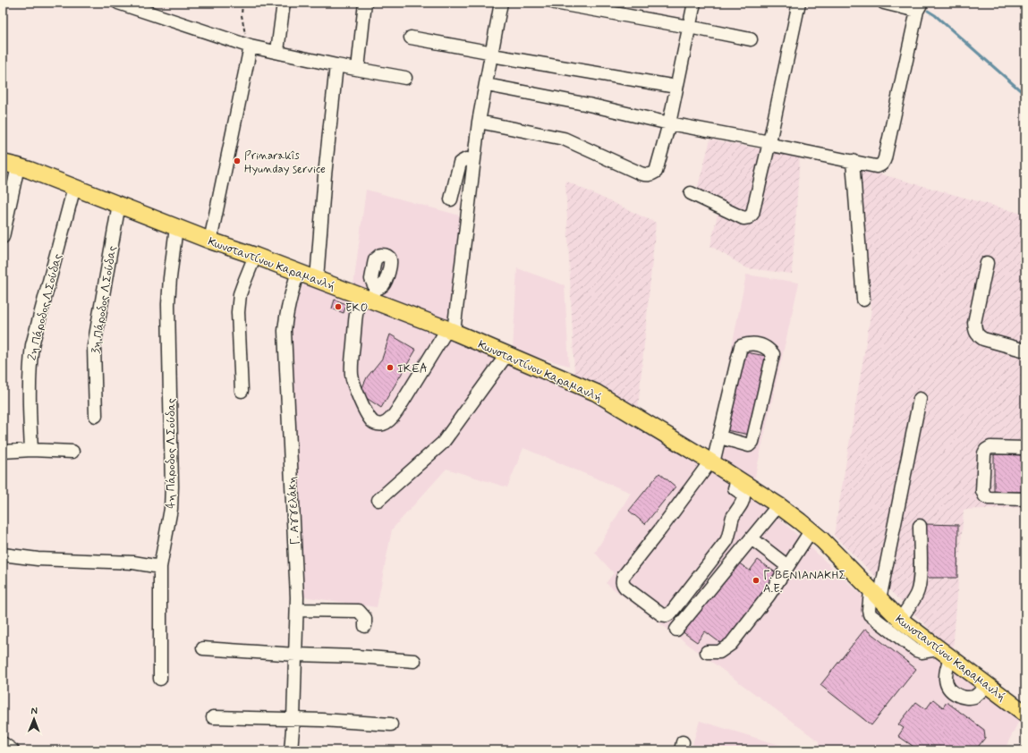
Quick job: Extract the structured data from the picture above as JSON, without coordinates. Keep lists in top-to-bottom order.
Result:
{
  "streets": {
    "main road": ["Κωνσταντίνου Καραμανλή"],
    "street": [
      "3η Πάροδος Λ.Σούδας",
      "2η Πάροδος Λ.Σούδας",
      "4η Πάροδος Λ.Σούδας",
      "Γ. Αγγελάκη"
    ]
  },
  "crossings": [
    ["Κωνσταντίνου Καραμανλή", "3η Πάροδος Λ.Σούδας"],
    ["Κωνσταντίνου Καραμανλή", "2η Πάροδος Λ.Σούδας"],
    ["Κωνσταντίνου Καραμανλή", "4η Πάροδος Λ.Σούδας"],
    ["Κωνσταντίνου Καραμανλή", "Γ. Αγγελάκη"]
  ],
  "places": [
    "Prinarakîs Hyunday service",
    "EKO",
    "IKEA",
    "Γ. ΒΕΝΙΑΝΑΚΗΣ A.E."
  ],
  "north": "top"
}
